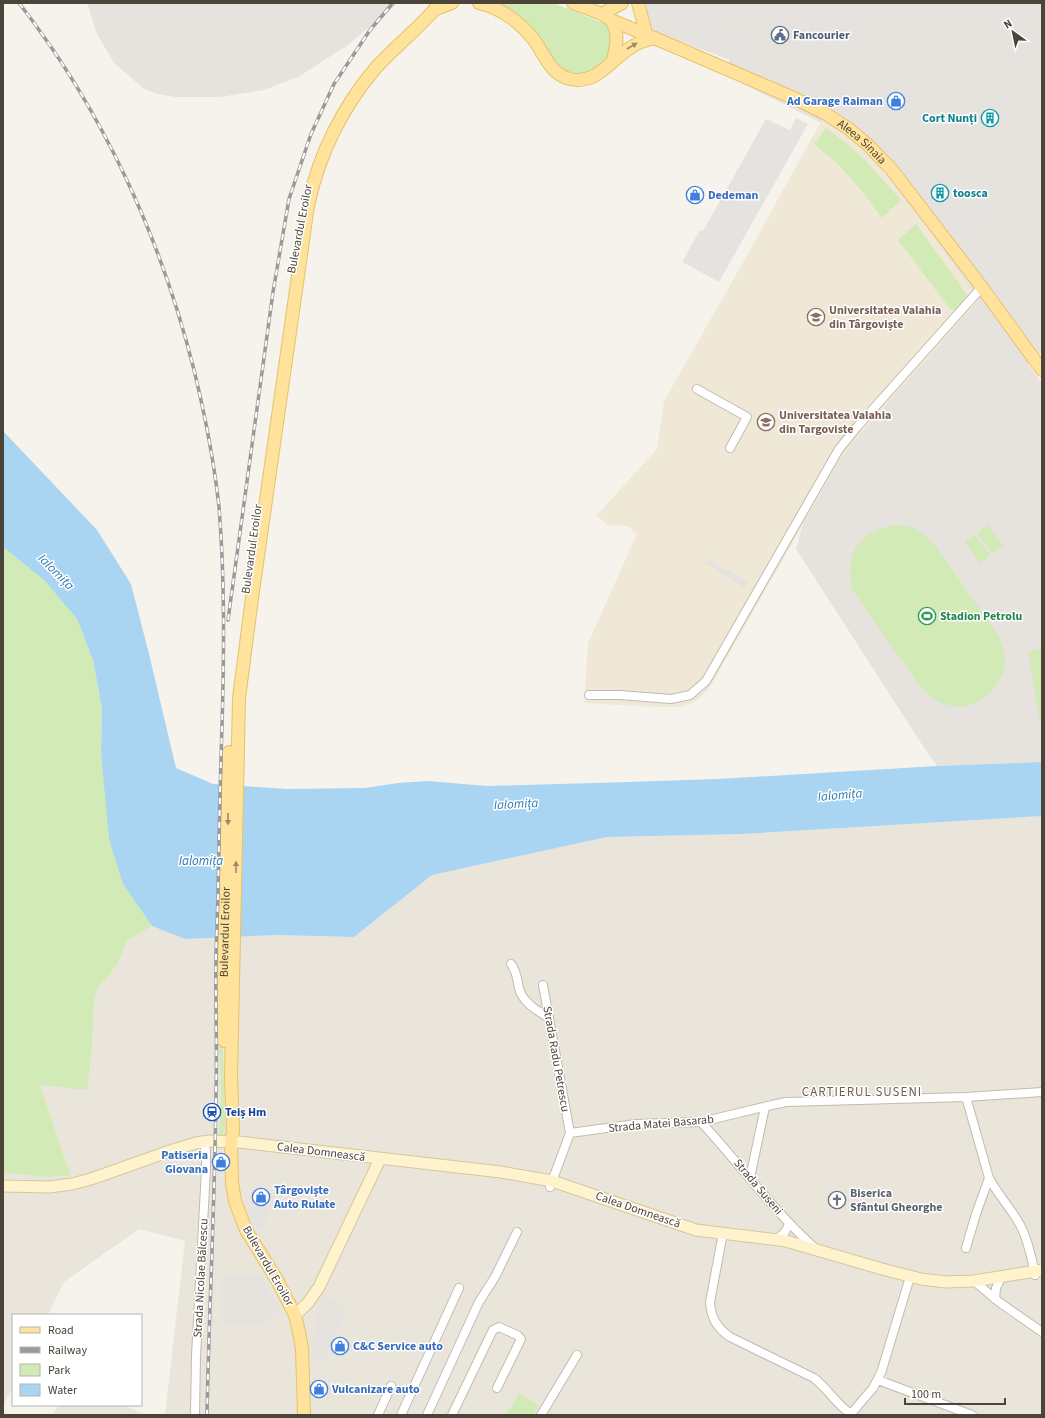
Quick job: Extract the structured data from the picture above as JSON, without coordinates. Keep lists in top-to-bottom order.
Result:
{
  "streets": {
    "main road": ["Aleea Sinaia", "Bulevardul Eroilor", "Calea Domnească"],
    "street": [
      "Strada Radu Petrescu",
      "Strada Matei Basarab",
      "Strada Suseni",
      "Strada Nicolae Bălcescu"
    ]
  },
  "crossings": [
    ["Bulevardul Eroilor", "Calea Domnească"],
    ["Strada Radu Petrescu", "Strada Matei Basarab"],
    ["Strada Matei Basarab", "Strada Suseni"],
    ["Calea Domnească", "Strada Suseni"]
  ],
  "districts": ["CARTIERUL SUSENI"],
  "water": ["Ialomița"],
  "places": {
    "public building": ["Fancourier"],
    "shop": [
      "Ad Garage Raiman",
      "Dedeman",
      "Patiseria Giovana",
      "Târgoviște Auto Rulate",
      "C&C Service auto",
      "Vulcanizare auto"
    ],
    "building": ["Cort Nunți", "toosca"],
    "school or university": ["Universitatea Valahia din Târgoviște", "Universitatea Valahia din Targoviste"],
    "sports": ["Stadion Petrolu"],
    "station": ["Teiș Hm"],
    "church": ["Biserica Sfântul Gheorghe"]
  },
  "legend": [
    "Road",
    "Railway",
    "Park",
    "Water"
  ],
  "scale_bar": "100 m",
  "north": "top left"
}
